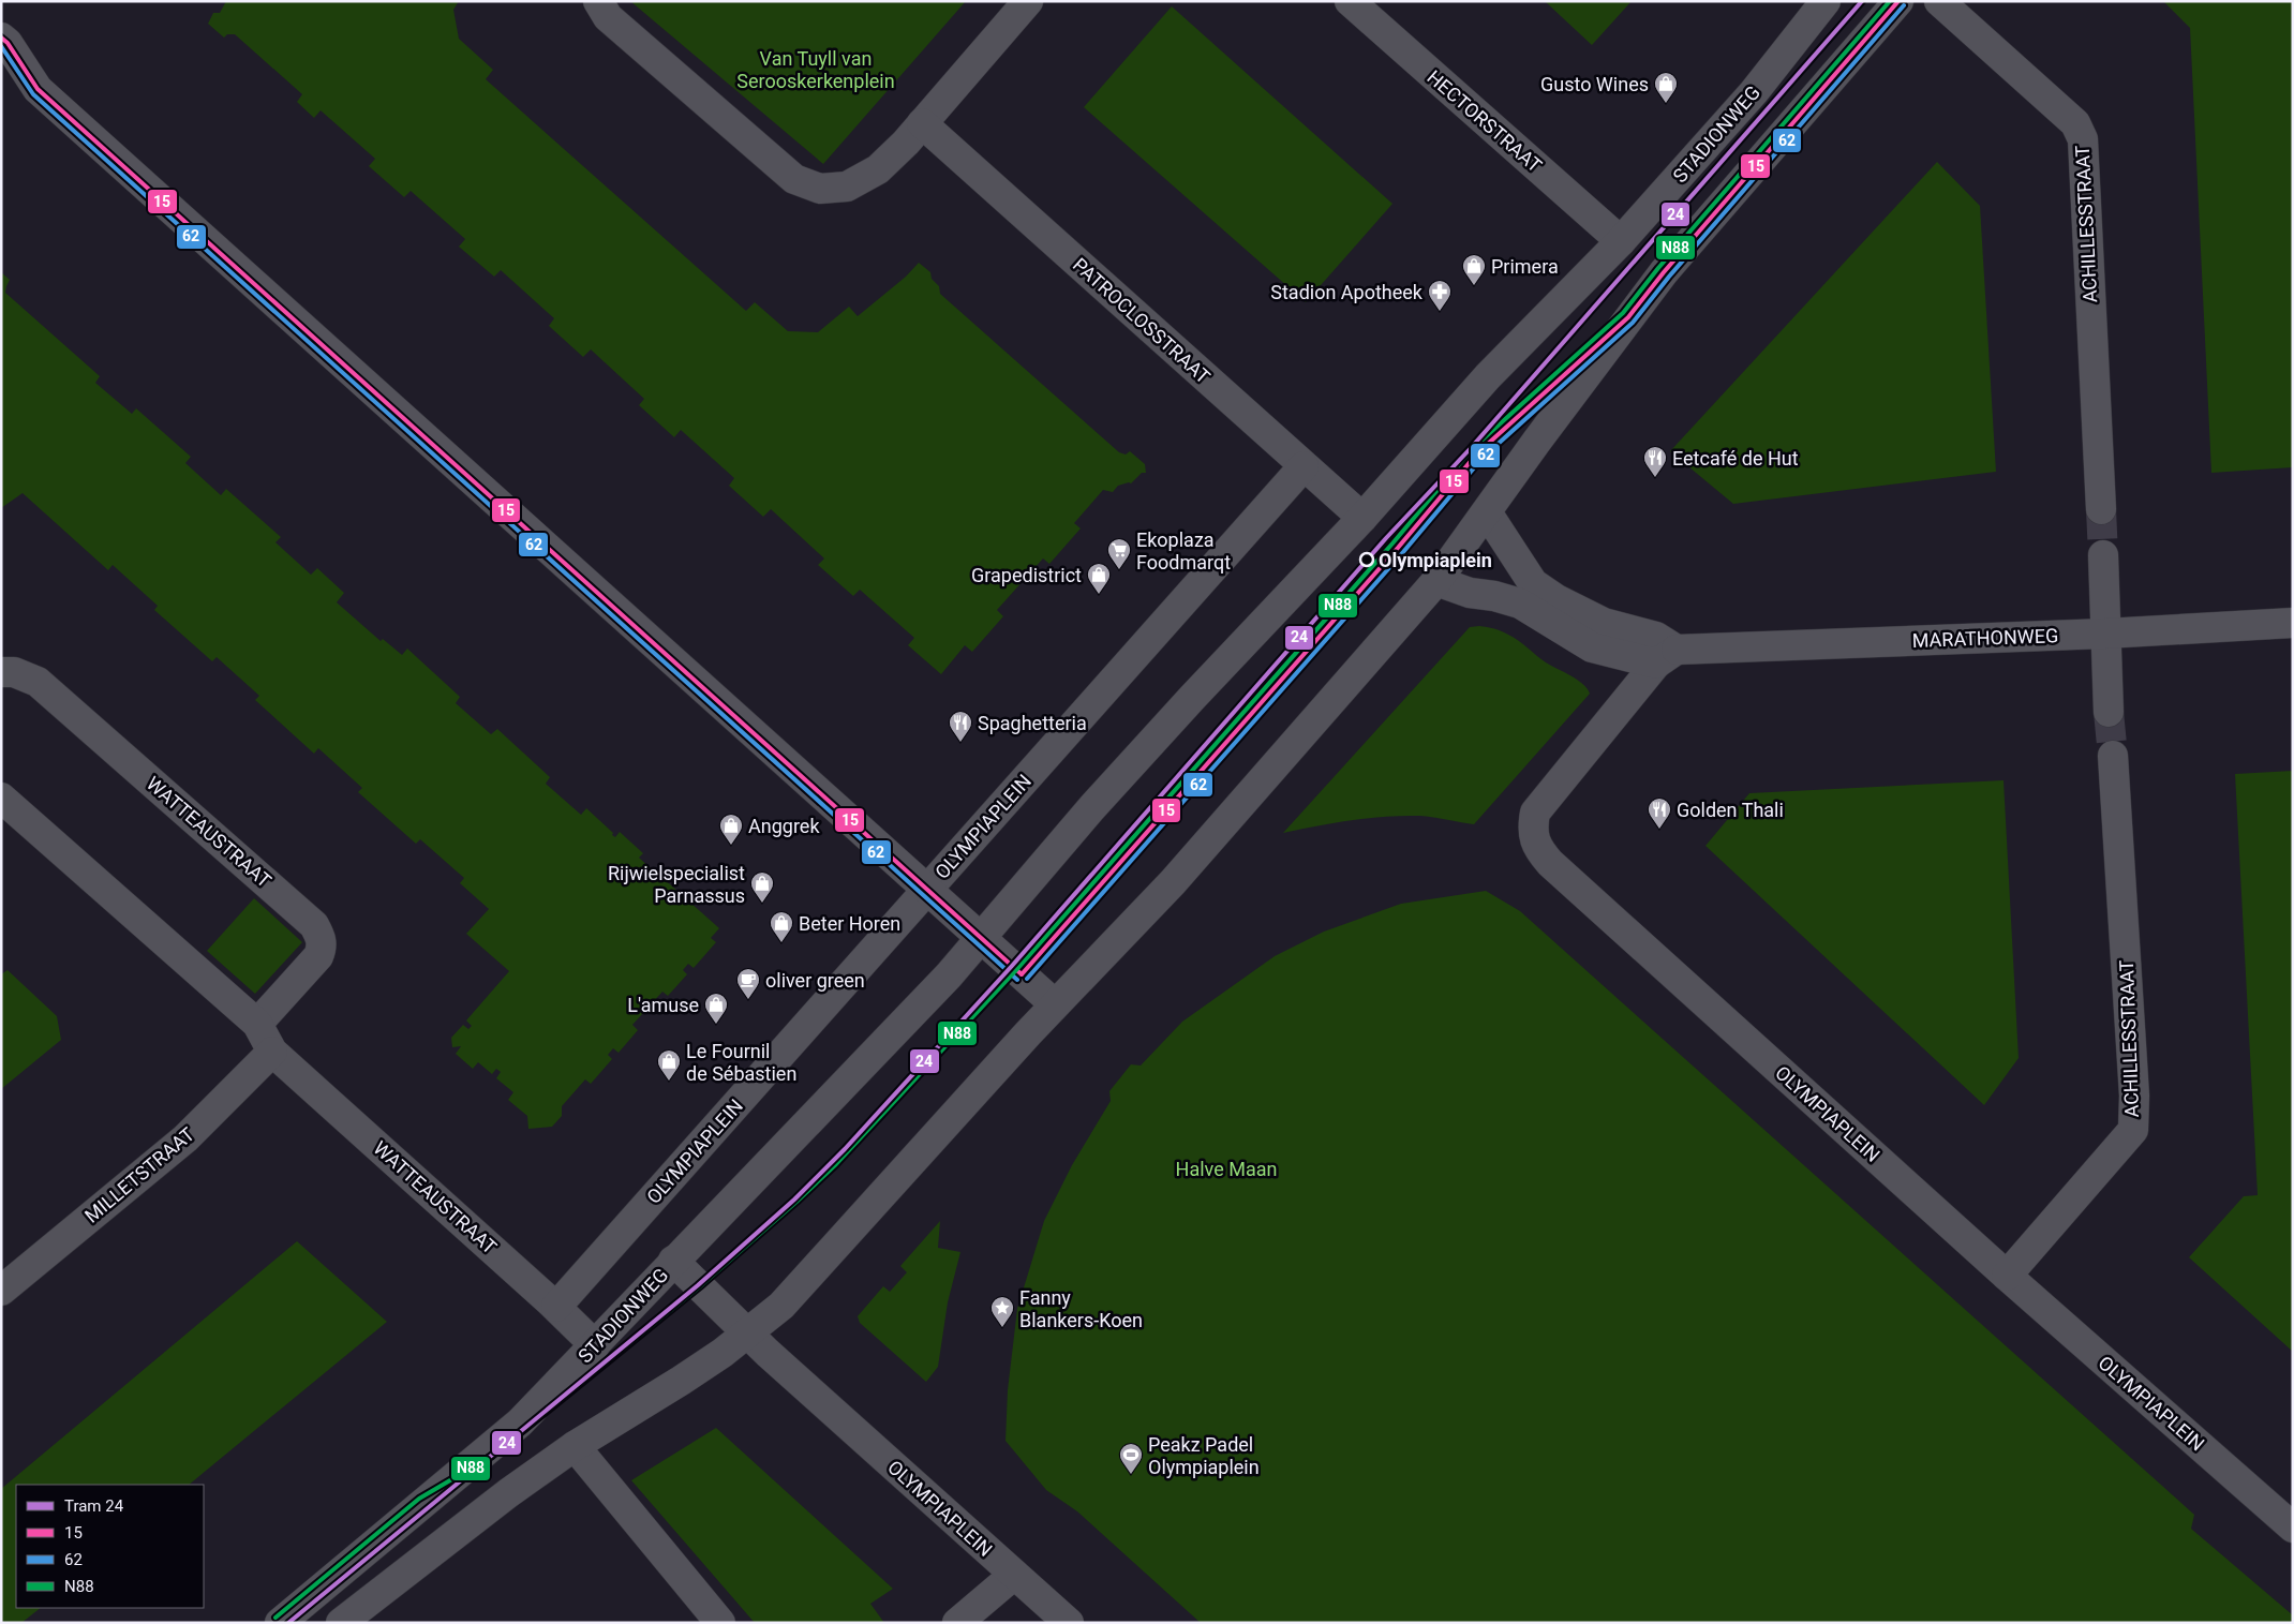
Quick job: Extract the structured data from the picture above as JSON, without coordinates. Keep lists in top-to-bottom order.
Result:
{
  "streets": {
    "street": [
      "HECTORSTRAAT",
      "STADIONWEG",
      "ACHILLESSTRAAT",
      "PATROCLOSSTRAAT",
      "MARATHONWEG",
      "OLYMPIAPLEIN",
      "WATTEAUSTRAAT",
      "MILLETSTRAAT"
    ]
  },
  "crossings": [
    ["HECTORSTRAAT", "STADIONWEG"],
    ["STADIONWEG", "PATROCLOSSTRAAT"],
    ["STADIONWEG", "OLYMPIAPLEIN"],
    ["STADIONWEG", "WATTEAUSTRAAT"],
    ["ACHILLESSTRAAT", "OLYMPIAPLEIN"],
    ["PATROCLOSSTRAAT", "OLYMPIAPLEIN"],
    ["MARATHONWEG", "OLYMPIAPLEIN"],
    ["OLYMPIAPLEIN", "WATTEAUSTRAAT"],
    ["WATTEAUSTRAAT", "MILLETSTRAAT"]
  ],
  "parks": ["Van Tuyll van Serooskerkenplein", "Halve Maan"],
  "places": {
    "shop": [
      "Gusto Wines",
      "Primera",
      "Grapedistrict",
      "Anggrek",
      "Rijwielspecialist Parnassus",
      "Beter Horen",
      "L'amuse",
      "Le Fournil de Sébastien"
    ],
    "pharmacy": ["Stadion Apotheek"],
    "restaurant": ["Eetcafé de Hut", "Spaghetteria", "Golden Thali"],
    "other": ["Olympiaplein"],
    "supermarket": ["Ekoplaza Foodmarqt"],
    "cafe": ["oliver green"],
    "place": ["Fanny Blankers-Koen"],
    "sports": ["Peakz Padel Olympiaplein"]
  },
  "lines": [
    "tram line 24",
    "transit line 15",
    "transit line N88",
    "transit line 62"
  ],
  "legend": [
    "Tram 24",
    "15",
    "62",
    "N88"
  ]
}
